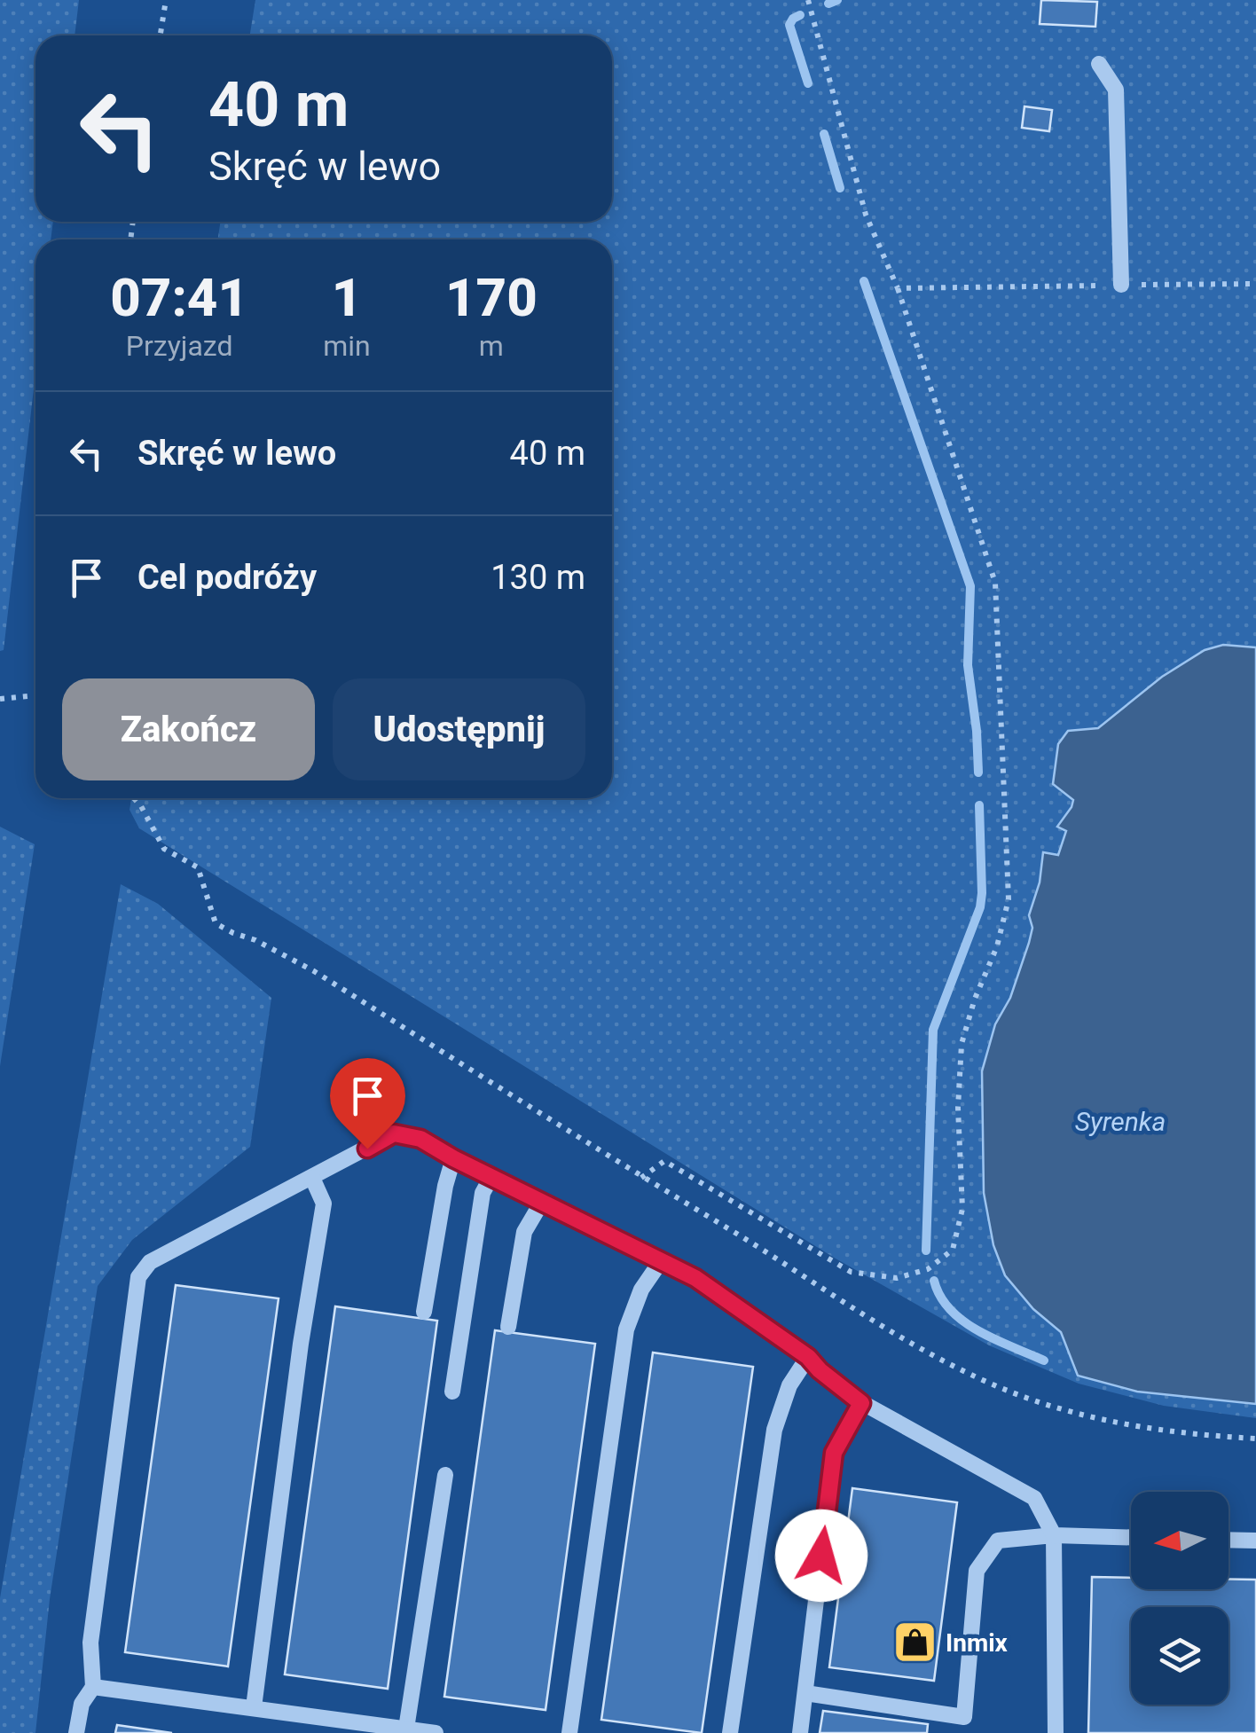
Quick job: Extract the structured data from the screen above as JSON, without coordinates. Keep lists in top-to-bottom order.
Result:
{
  "water": ["Syrenka"],
  "places": {
    "shop": ["Inmix"]
  },
  "north": "left",
  "page": {
    "turn": ["40 m", "Skręć w lewo"],
    "eta": [
      "07:41",
      "Przyjazd",
      "1",
      "min",
      "170",
      "m"
    ],
    "list": [
      {
        "name": "Skręć w lewo",
        "value": "40 m"
      },
      {
        "name": "Cel podróży",
        "value": "130 m"
      }
    ],
    "buttons": ["Zakończ", "Udostępnij"]
  }
}
